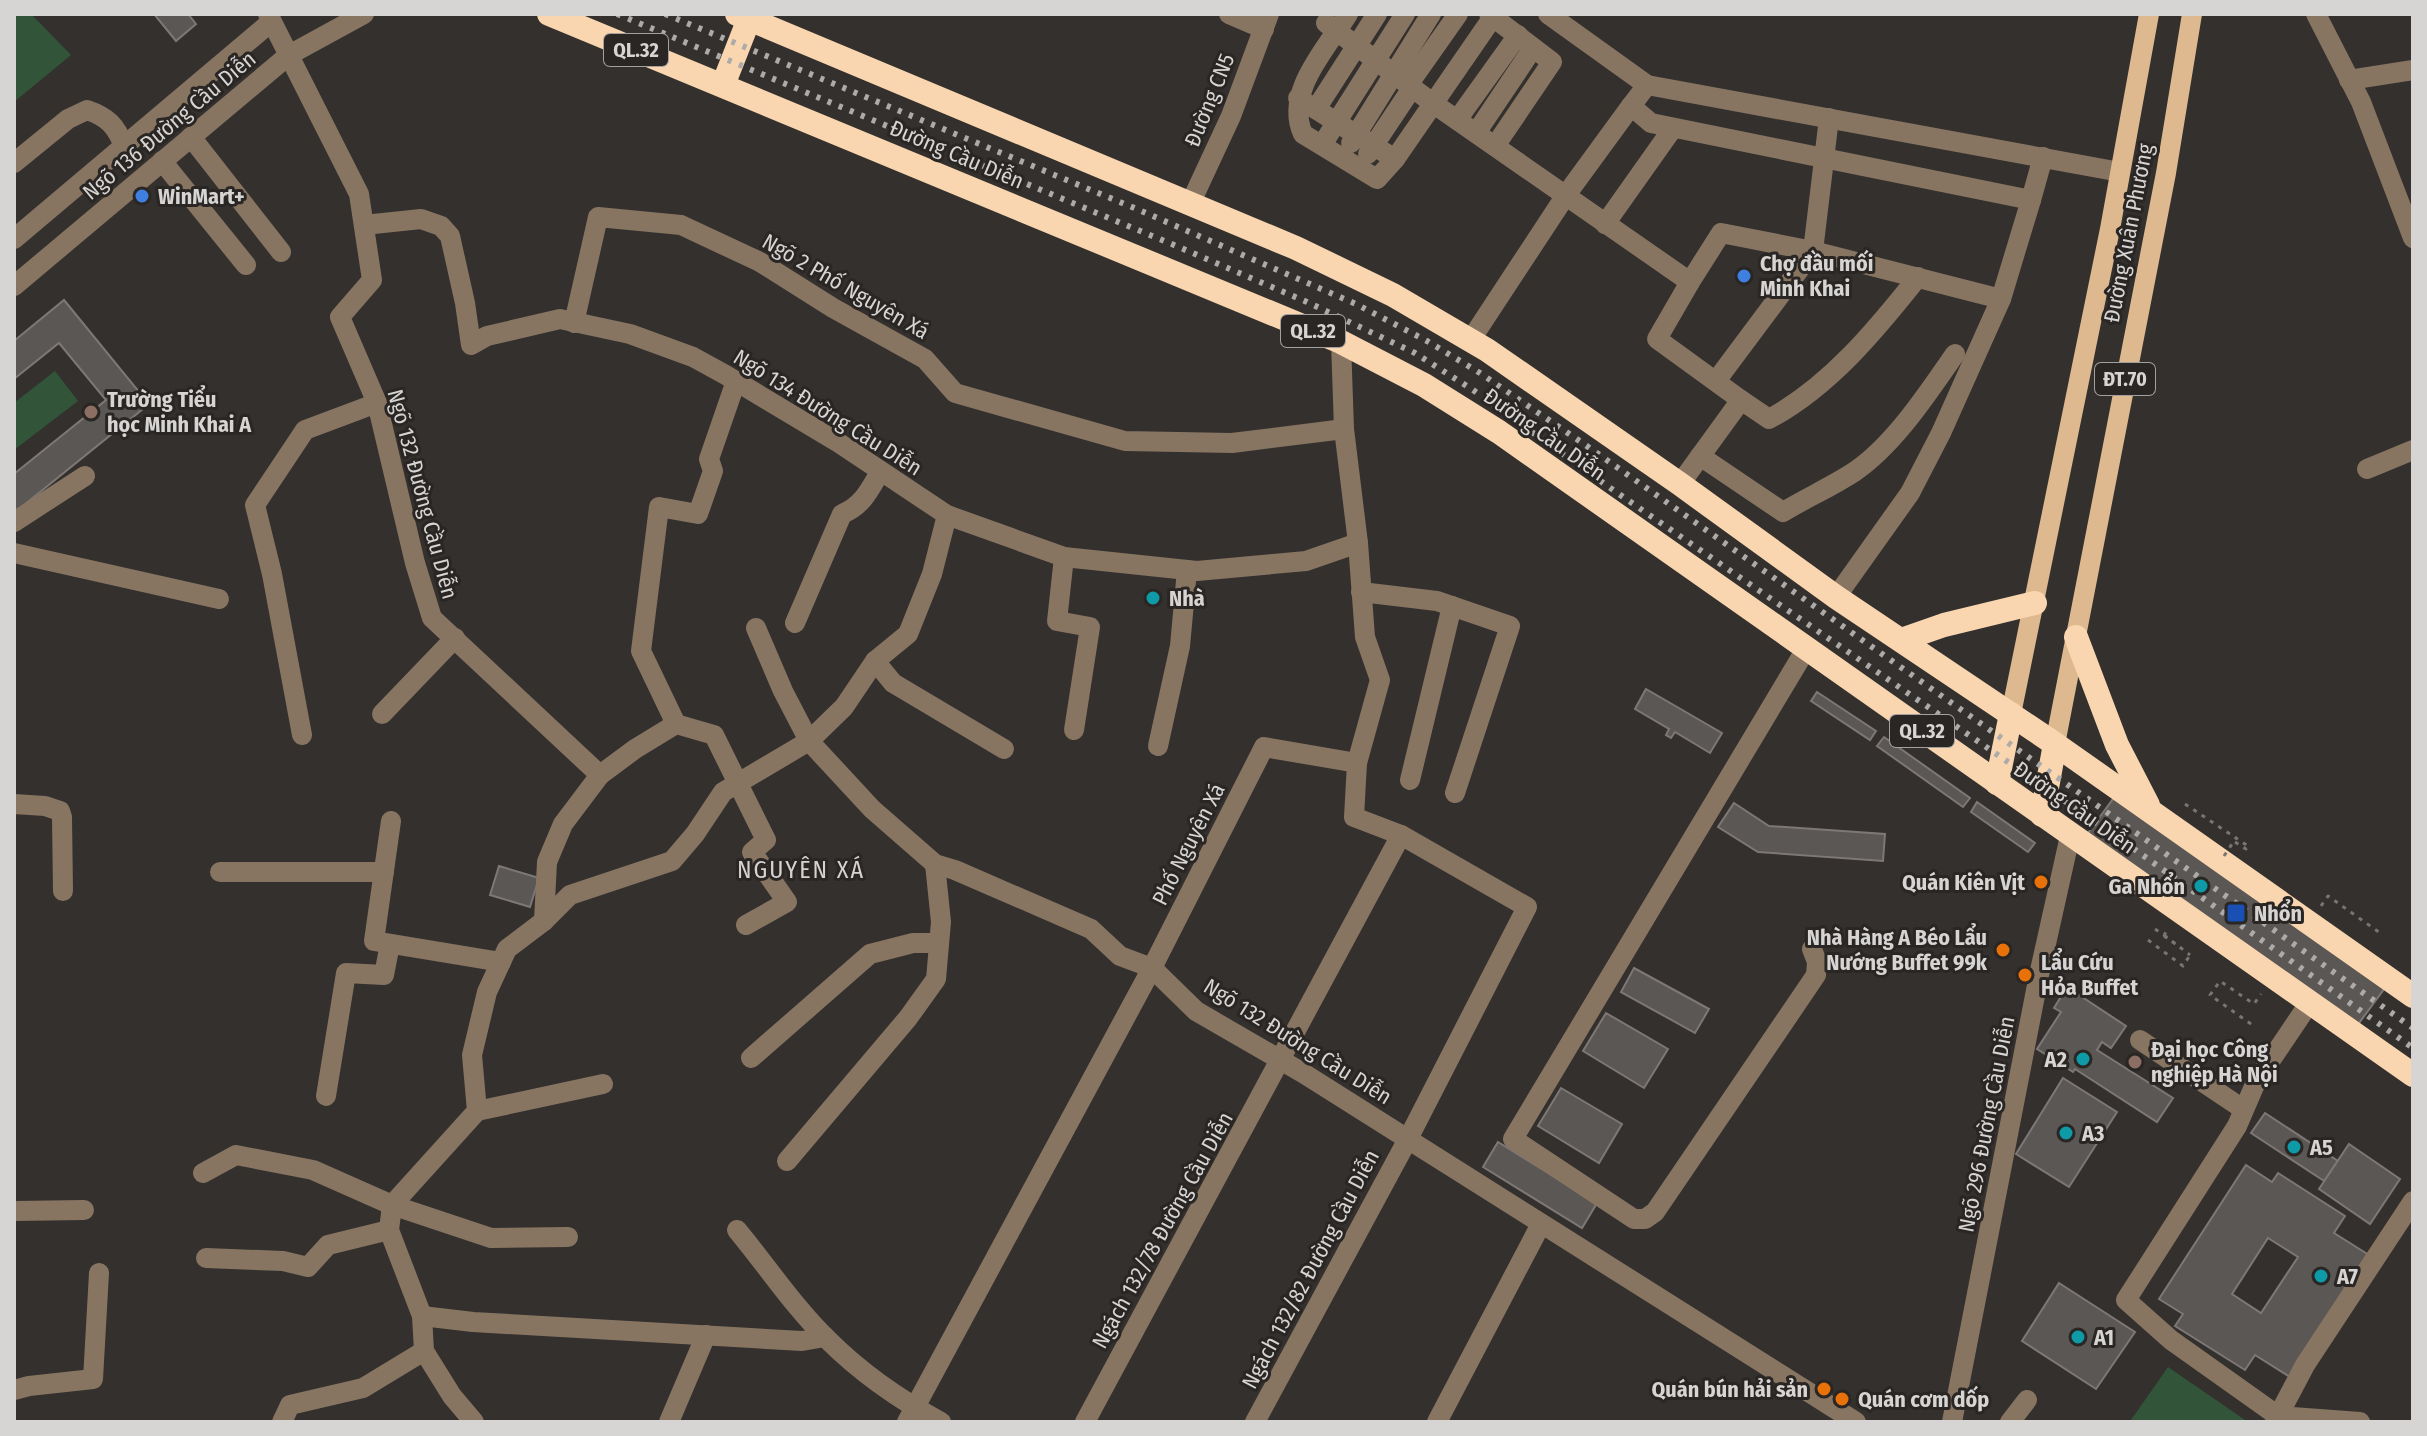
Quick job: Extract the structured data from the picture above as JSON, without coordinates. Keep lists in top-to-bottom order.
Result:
{
  "streets": {
    "highway": ["QL.32", "Đường Cầu Diễn", "ĐT.70"],
    "main road": ["Đường Xuân Phương"],
    "street": [
      "Đường CN5",
      "Ngõ 136 Đường Cầu Diễn",
      "Ngõ 2 Phố Nguyên Xá",
      "Ngõ 134 Đường Cầu Diễn",
      "Ngõ 132 Đường Cầu Diễn",
      "Phố Nguyên Xá",
      "Ngõ 296 Đường Cầu Diễn",
      "Ngách 132/78 Đường Cầu Diễn",
      "Ngách 132/82 Đường Cầu Diễn"
    ]
  },
  "crossings": [
    ["Đường CN5", "Đường Cầu Diễn"],
    ["Đường Cầu Diễn", "Đường Xuân Phương"],
    ["Đường Cầu Diễn", "ĐT.70"],
    ["Đường Cầu Diễn", "Ngõ 296 Đường Cầu Diễn"],
    ["Đường Xuân Phương", "ĐT.70"],
    ["Ngõ 2 Phố Nguyên Xá", "Ngõ 134 Đường Cầu Diễn"],
    ["Ngõ 134 Đường Cầu Diễn", "Ngõ 132 Đường Cầu Diễn"],
    ["Ngõ 132 Đường Cầu Diễn", "Phố Nguyên Xá"],
    ["Ngõ 132 Đường Cầu Diễn", "Ngách 132/78 Đường Cầu Diễn"],
    ["Ngõ 132 Đường Cầu Diễn", "Ngách 132/82 Đường Cầu Diễn"],
    ["Ngách 132/78 Đường Cầu Diễn", "Ngách 132/82 Đường Cầu Diễn"]
  ],
  "districts": ["NGUYÊN XÁ"],
  "places": {
    "other": [
      "WinMart+",
      "Chợ đầu mối Minh Khai",
      "Trường Tiểu học Minh Khai A",
      "Nhà",
      "Quán Kiên Vịt",
      "Ga Nhổn",
      "Nhà Hàng A Béo Lẩu Nướng Buffet 99k",
      "Lẩu Cứu Hỏa Buffet",
      "A2",
      "Đại học Công nghiệp Hà Nội",
      "A3",
      "A5",
      "A7",
      "A1",
      "Quán bún hải sản",
      "Quán cơm dốp"
    ],
    "transit": ["Nhổn"]
  }
}
